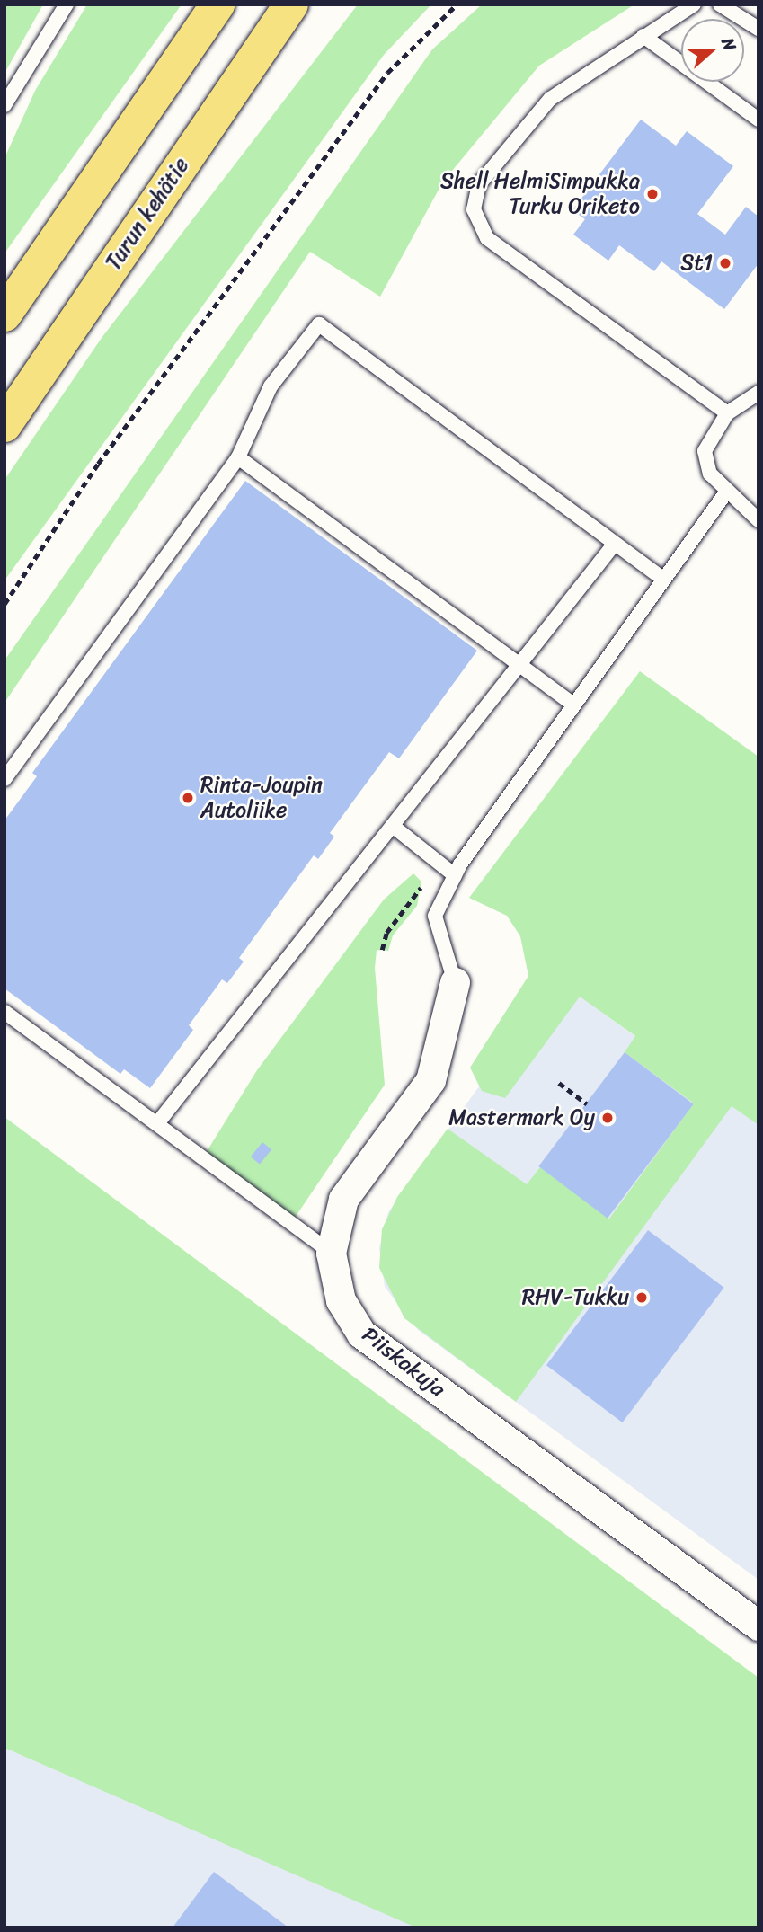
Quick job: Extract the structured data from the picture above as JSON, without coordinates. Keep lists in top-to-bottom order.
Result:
{
  "streets": {
    "highway": ["Turun kehätie"],
    "street": ["Piiskakuja"]
  },
  "places": [
    "Shell HelmiSimpukka Turku Oriketo",
    "St1",
    "Rinta-Joupin Autoliike",
    "Mastermark Oy",
    "RHV-Tukku"
  ],
  "north": "right"
}
